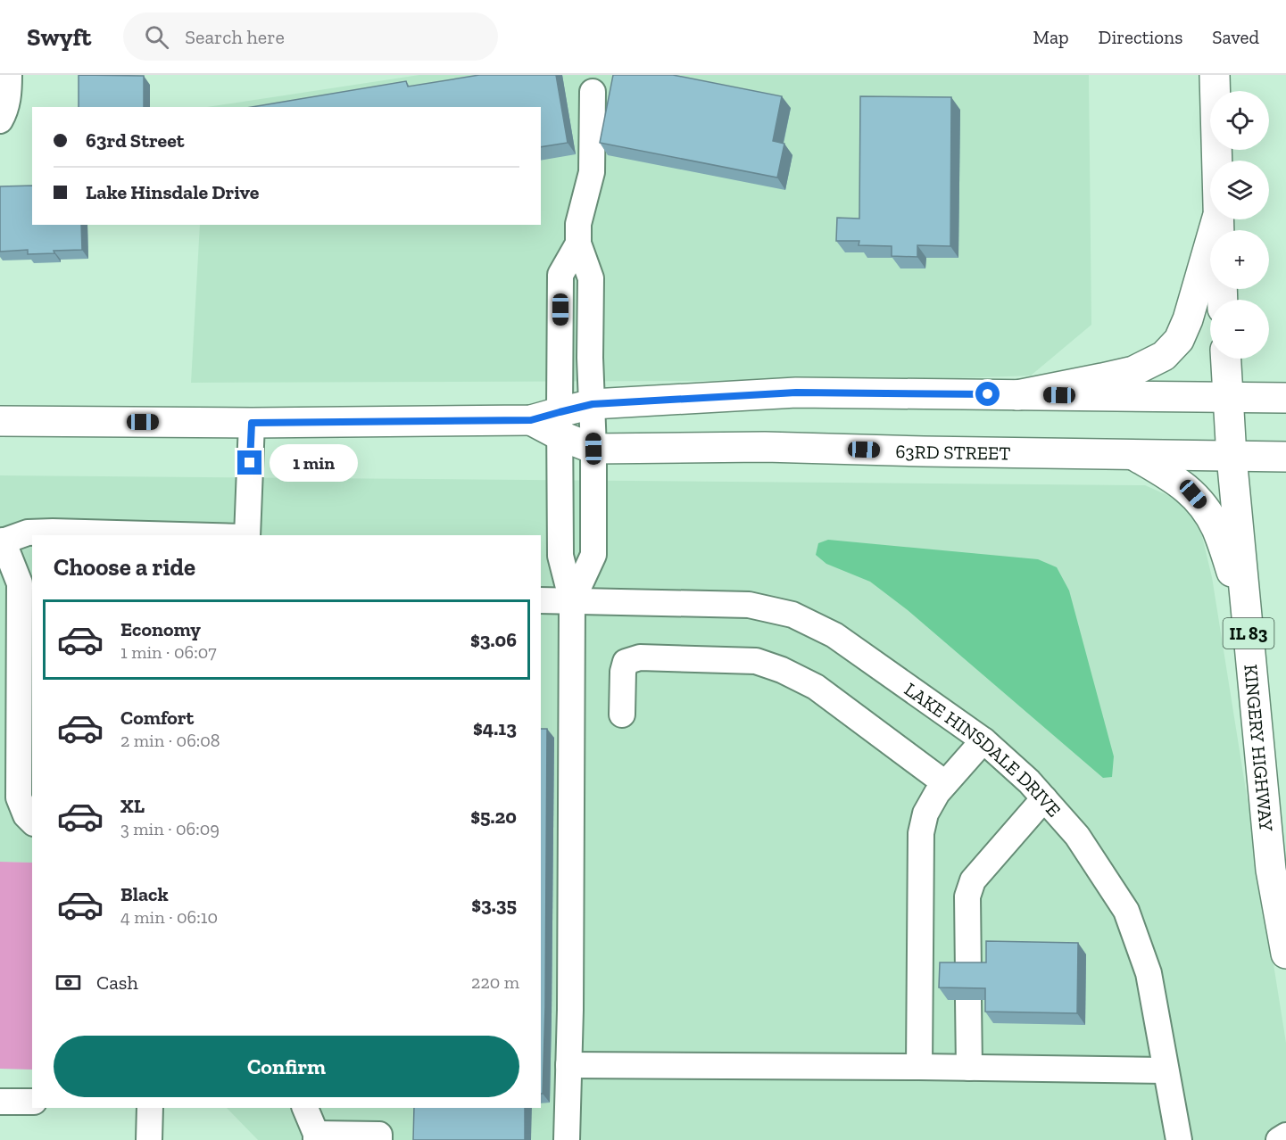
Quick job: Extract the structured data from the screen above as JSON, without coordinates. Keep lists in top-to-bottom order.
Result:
{
  "streets": {
    "main road": ["63RD STREET", "IL 83", "KINGERY HIGHWAY"],
    "street": ["LAKE HINSDALE DRIVE"]
  },
  "crossings": [
    ["63RD STREET", "KINGERY HIGHWAY"]
  ],
  "page": {
    "header": "Swyft",
    "search": "Search here",
    "nav": ["Map", "Directions", "Saved"],
    "map_buttons": ["+", "−"],
    "banner": ["63rd Street", "Lake Hinsdale Drive"],
    "bubble": "1 min",
    "heading": "Choose a ride",
    "list": [
      {
        "name": "Economy",
        "note": "1 min · 06:07",
        "value": "$3.06"
      },
      {
        "name": "Comfort",
        "note": "2 min · 06:08",
        "value": "$4.13"
      },
      {
        "name": "XL",
        "note": "3 min · 06:09",
        "value": "$5.20"
      },
      {
        "name": "Black",
        "note": "4 min · 06:10",
        "value": "$3.35"
      }
    ],
    "pay": ["Cash", "220 m"],
    "buttons": "Confirm"
  }
}
